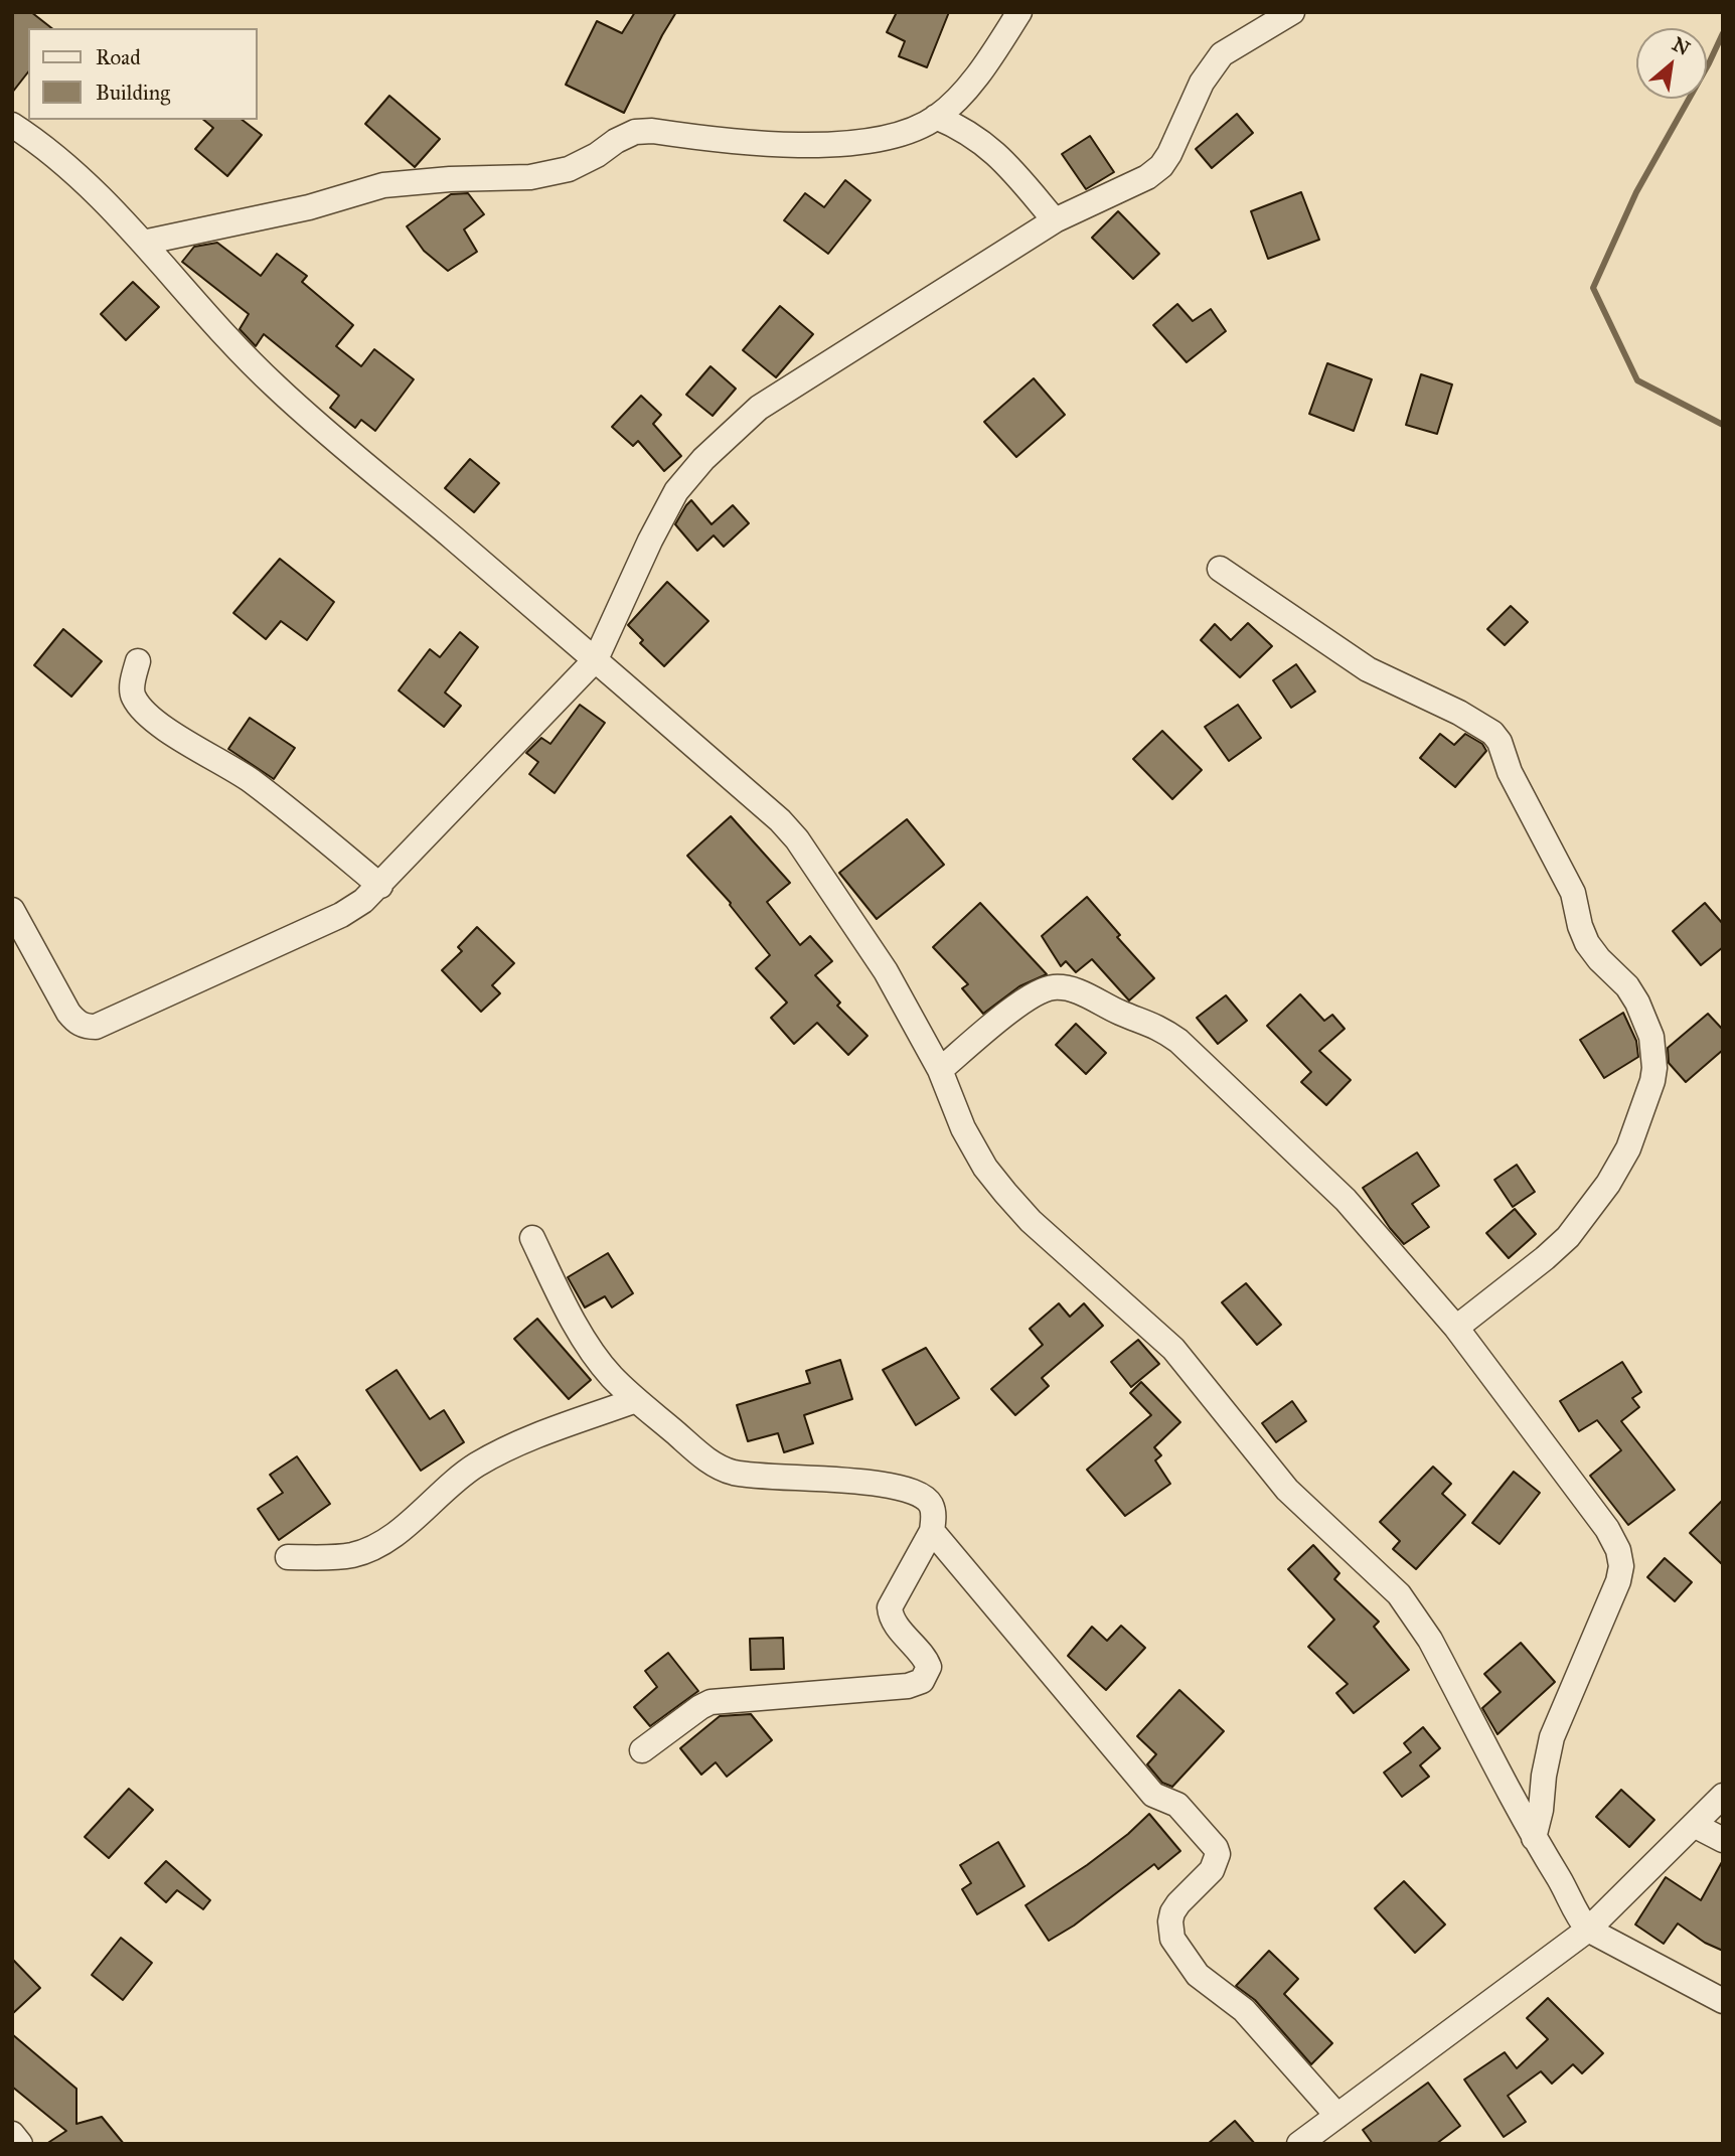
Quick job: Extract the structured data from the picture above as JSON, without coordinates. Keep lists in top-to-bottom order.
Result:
{
  "legend": ["Road", "Building"],
  "north": "top right"
}
